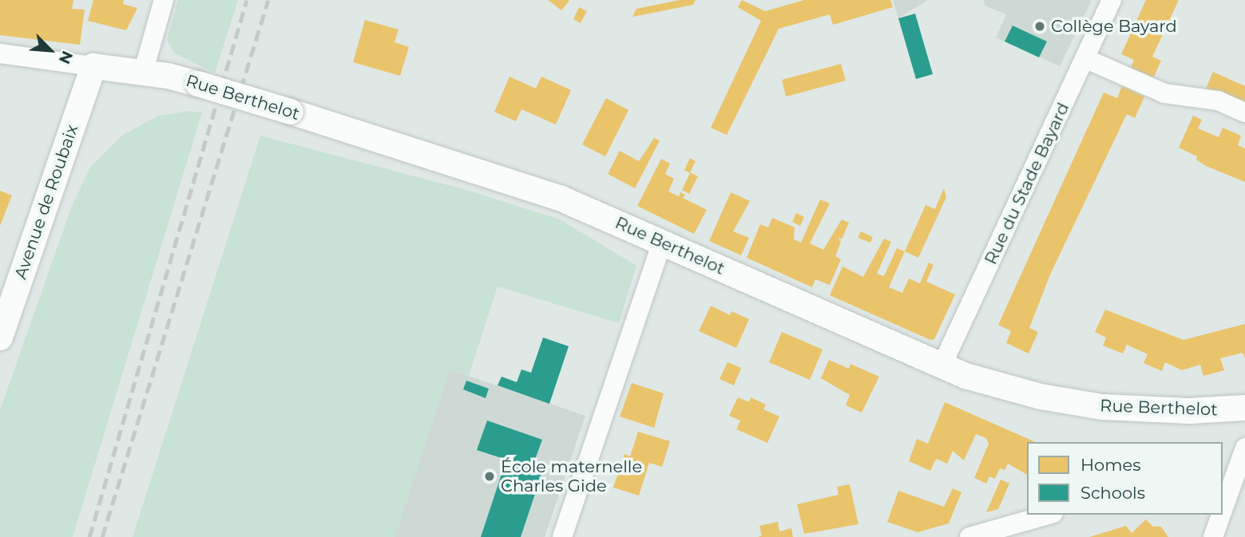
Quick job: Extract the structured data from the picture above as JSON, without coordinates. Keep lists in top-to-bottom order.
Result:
{
  "streets": {
    "street": ["Rue Berthelot", "Rue du Stade Bayard", "Avenue de Roubaix"]
  },
  "crossings": [
    ["Rue Berthelot", "Rue du Stade Bayard"],
    ["Rue Berthelot", "Avenue de Roubaix"]
  ],
  "places": ["Collège Bayard", "École maternelle Charles Gide"],
  "legend": ["Homes", "Schools"],
  "north": "bottom right"
}
